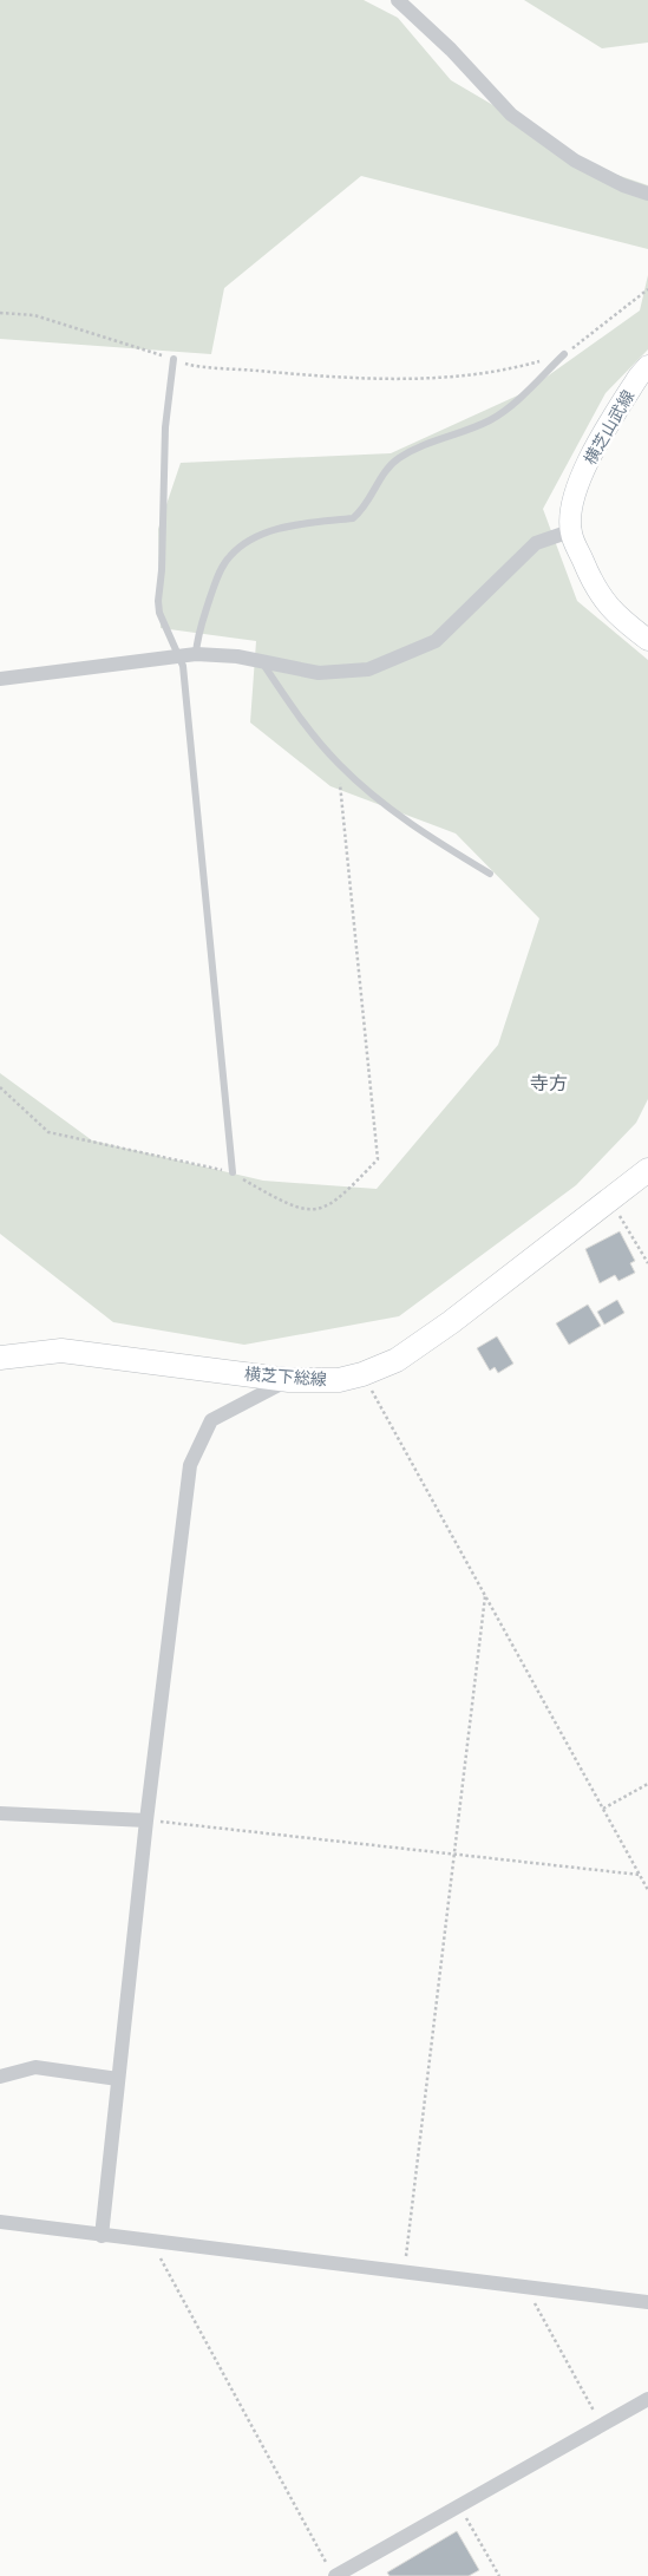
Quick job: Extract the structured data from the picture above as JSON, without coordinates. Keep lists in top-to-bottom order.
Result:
{
  "streets": {
    "main road": ["横芝山武線", "横芝下総線"]
  },
  "districts": ["寺方"]
}
